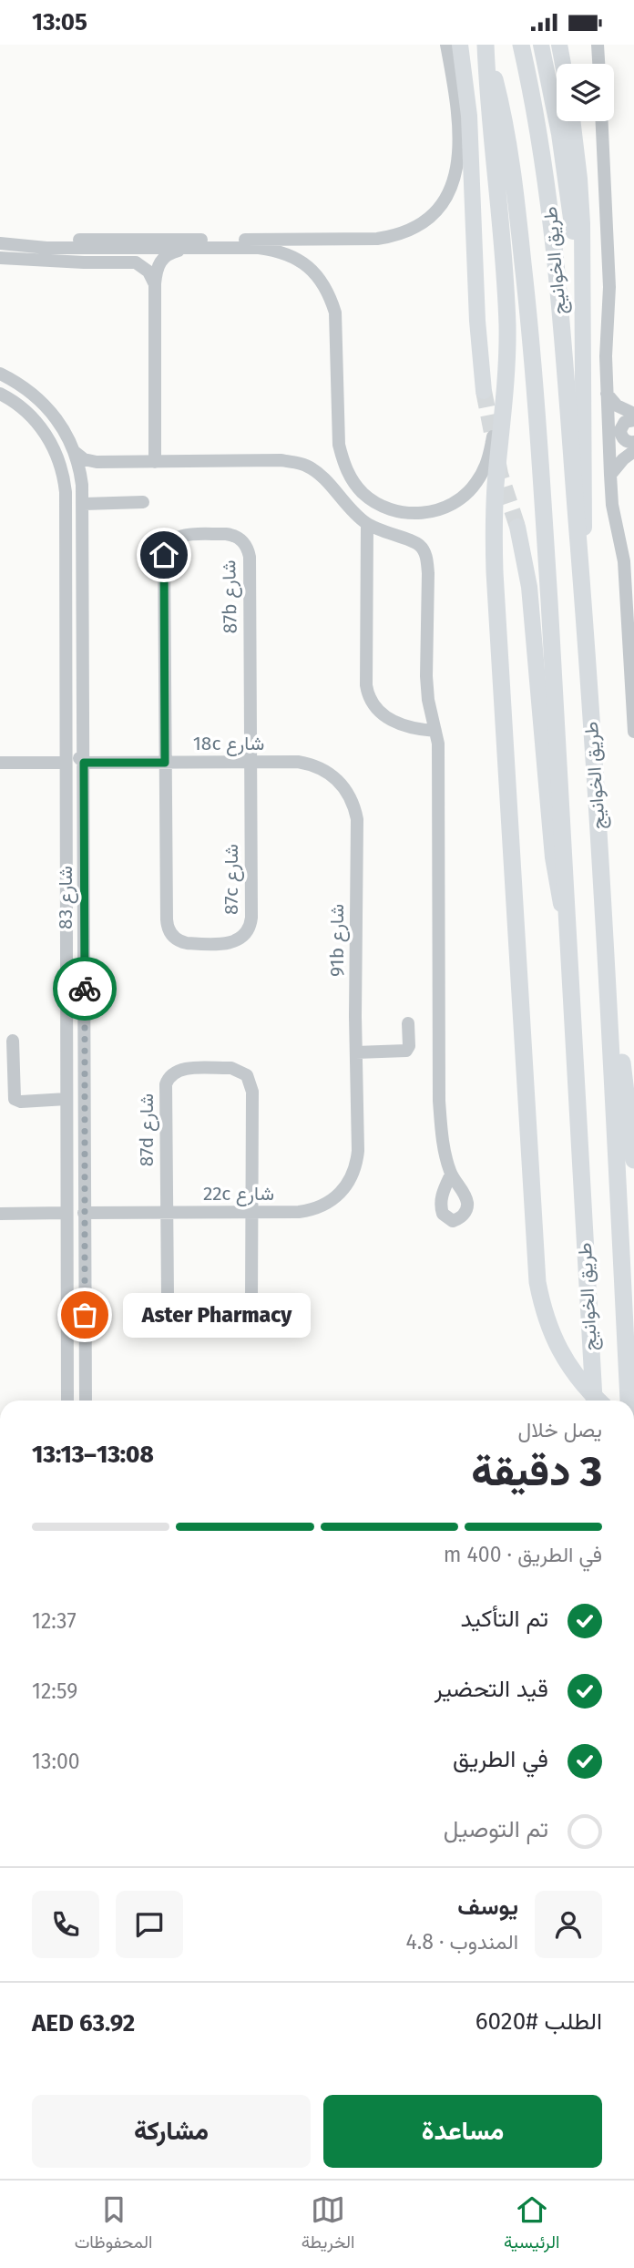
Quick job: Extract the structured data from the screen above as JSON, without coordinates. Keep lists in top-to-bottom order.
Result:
{
  "streets": {
    "highway": ["طريق الخوانيج"],
    "street": [
      "87b شارع",
      "18c شارع",
      "87c شارع",
      "شارع 83",
      "91b شارع",
      "87d شارع",
      "22c شارع"
    ]
  },
  "crossings": [
    ["87b شارع", "18c شارع"],
    ["87b شارع", "87c شارع"],
    ["18c شارع", "87c شارع"],
    ["18c شارع", "شارع 83"],
    ["18c شارع", "91b شارع"],
    ["شارع 83", "22c شارع"],
    ["91b شارع", "22c شارع"],
    ["87d شارع", "22c شارع"]
  ],
  "places": ["Aster Pharmacy"],
  "page": {
    "status": "13:05",
    "bubble": "Aster Pharmacy",
    "heading": ["3 دقيقة", "يصل خلال", "13:08–13:13"],
    "panel": [
      "يوسف",
      "المندوب · 4.8",
      "الطلب #6020",
      "AED 63.92"
    ],
    "bar": "في الطريق · 400 m",
    "list": [
      ["تم التأكيد", "12:37"],
      ["قيد التحضير", "12:59"],
      ["في الطريق", "13:00"],
      "تم التوصيل"
    ],
    "buttons": ["مساعدة", "مشاركة"],
    "tabs": ["الرئيسية", "الخريطة", "المحفوظات"]
  }
}
